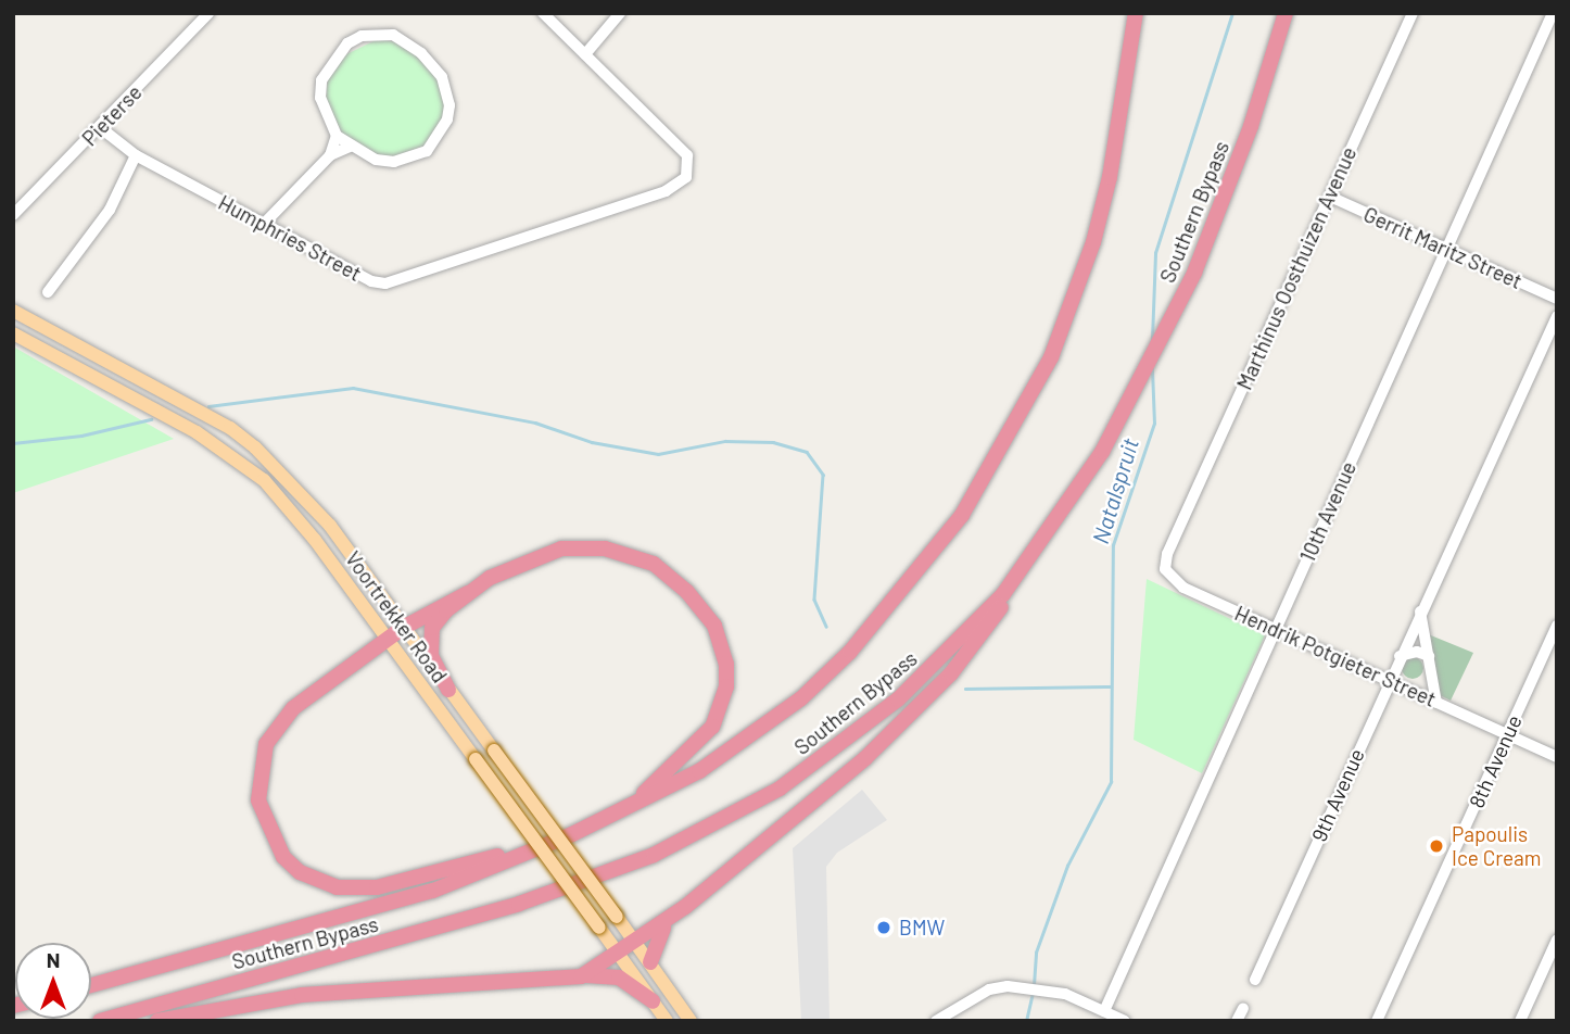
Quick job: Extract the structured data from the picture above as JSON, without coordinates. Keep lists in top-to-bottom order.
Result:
{
  "streets": {
    "highway": ["Southern Bypass"],
    "main road": ["Voortrekker Road"],
    "street": [
      "Pieterse",
      "Humphries Street",
      "Gerrit Maritz Street",
      "Marthinus Oosthuizen Avenue",
      "10th Avenue",
      "Hendrik Potgieter Street",
      "8th Avenue",
      "9th Avenue"
    ]
  },
  "crossings": [
    ["Pieterse", "Humphries Street"],
    ["Gerrit Maritz Street", "Marthinus Oosthuizen Avenue"],
    ["Gerrit Maritz Street", "10th Avenue"],
    ["Marthinus Oosthuizen Avenue", "Hendrik Potgieter Street"],
    ["10th Avenue", "Hendrik Potgieter Street"],
    ["Hendrik Potgieter Street", "8th Avenue"],
    ["Hendrik Potgieter Street", "9th Avenue"]
  ],
  "water": ["Natalspruit"],
  "places": ["Papoulis Ice Cream", "BMW"],
  "north": "top"
}
